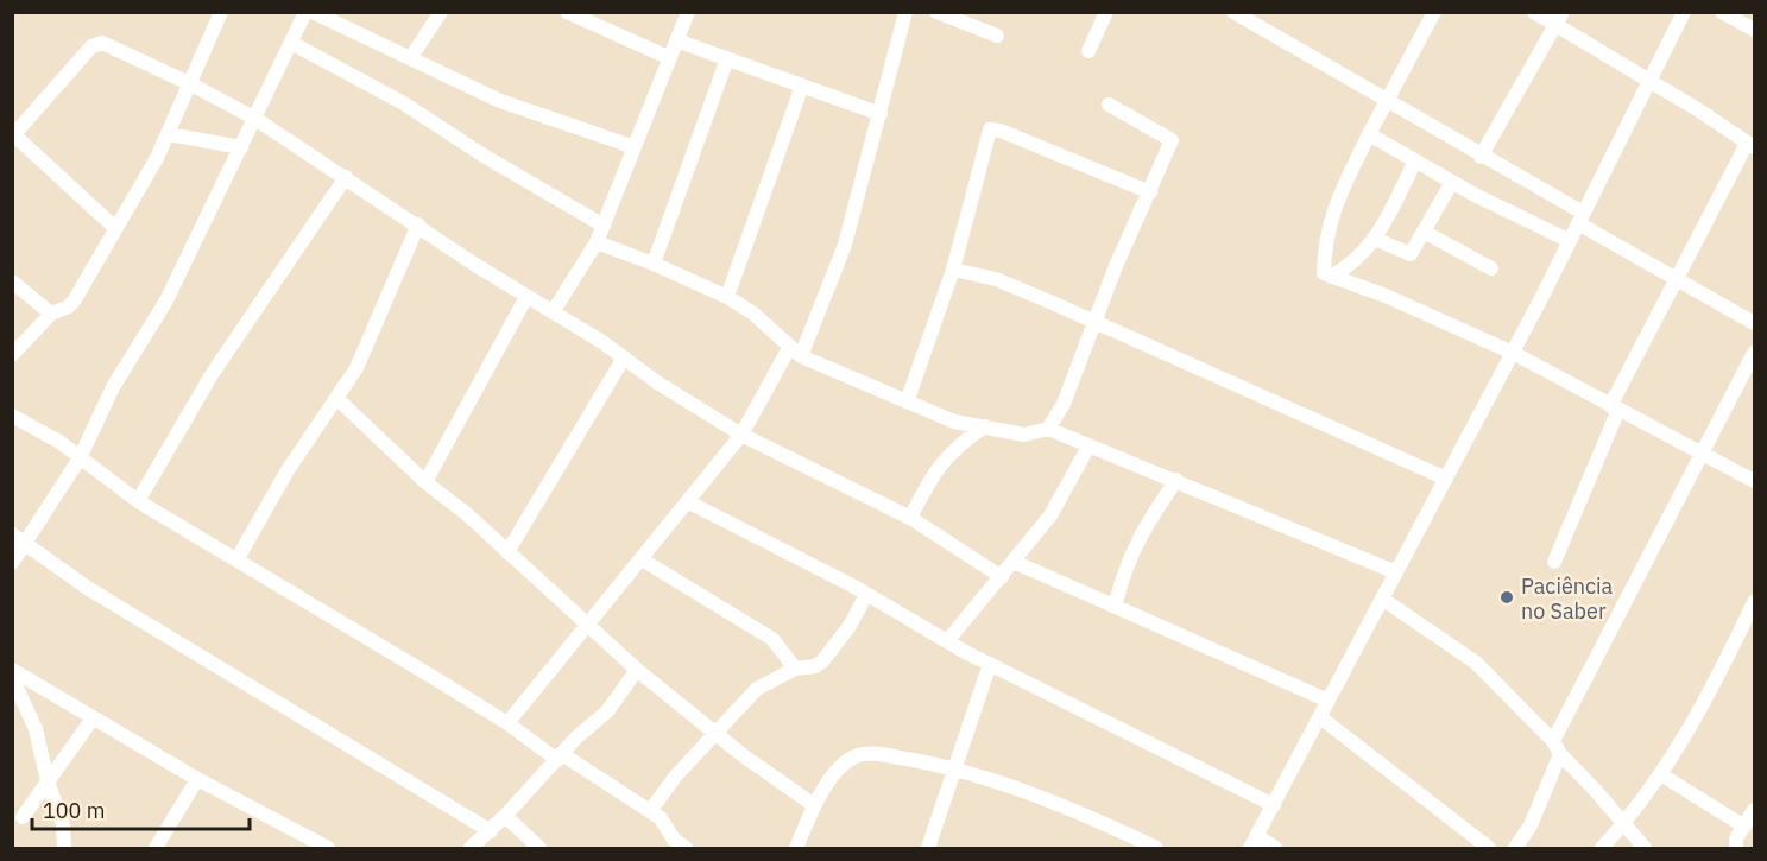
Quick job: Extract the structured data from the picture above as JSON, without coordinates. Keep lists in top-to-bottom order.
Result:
{
  "places": ["Paciência no Saber"],
  "scale_bar": "100 m"
}
